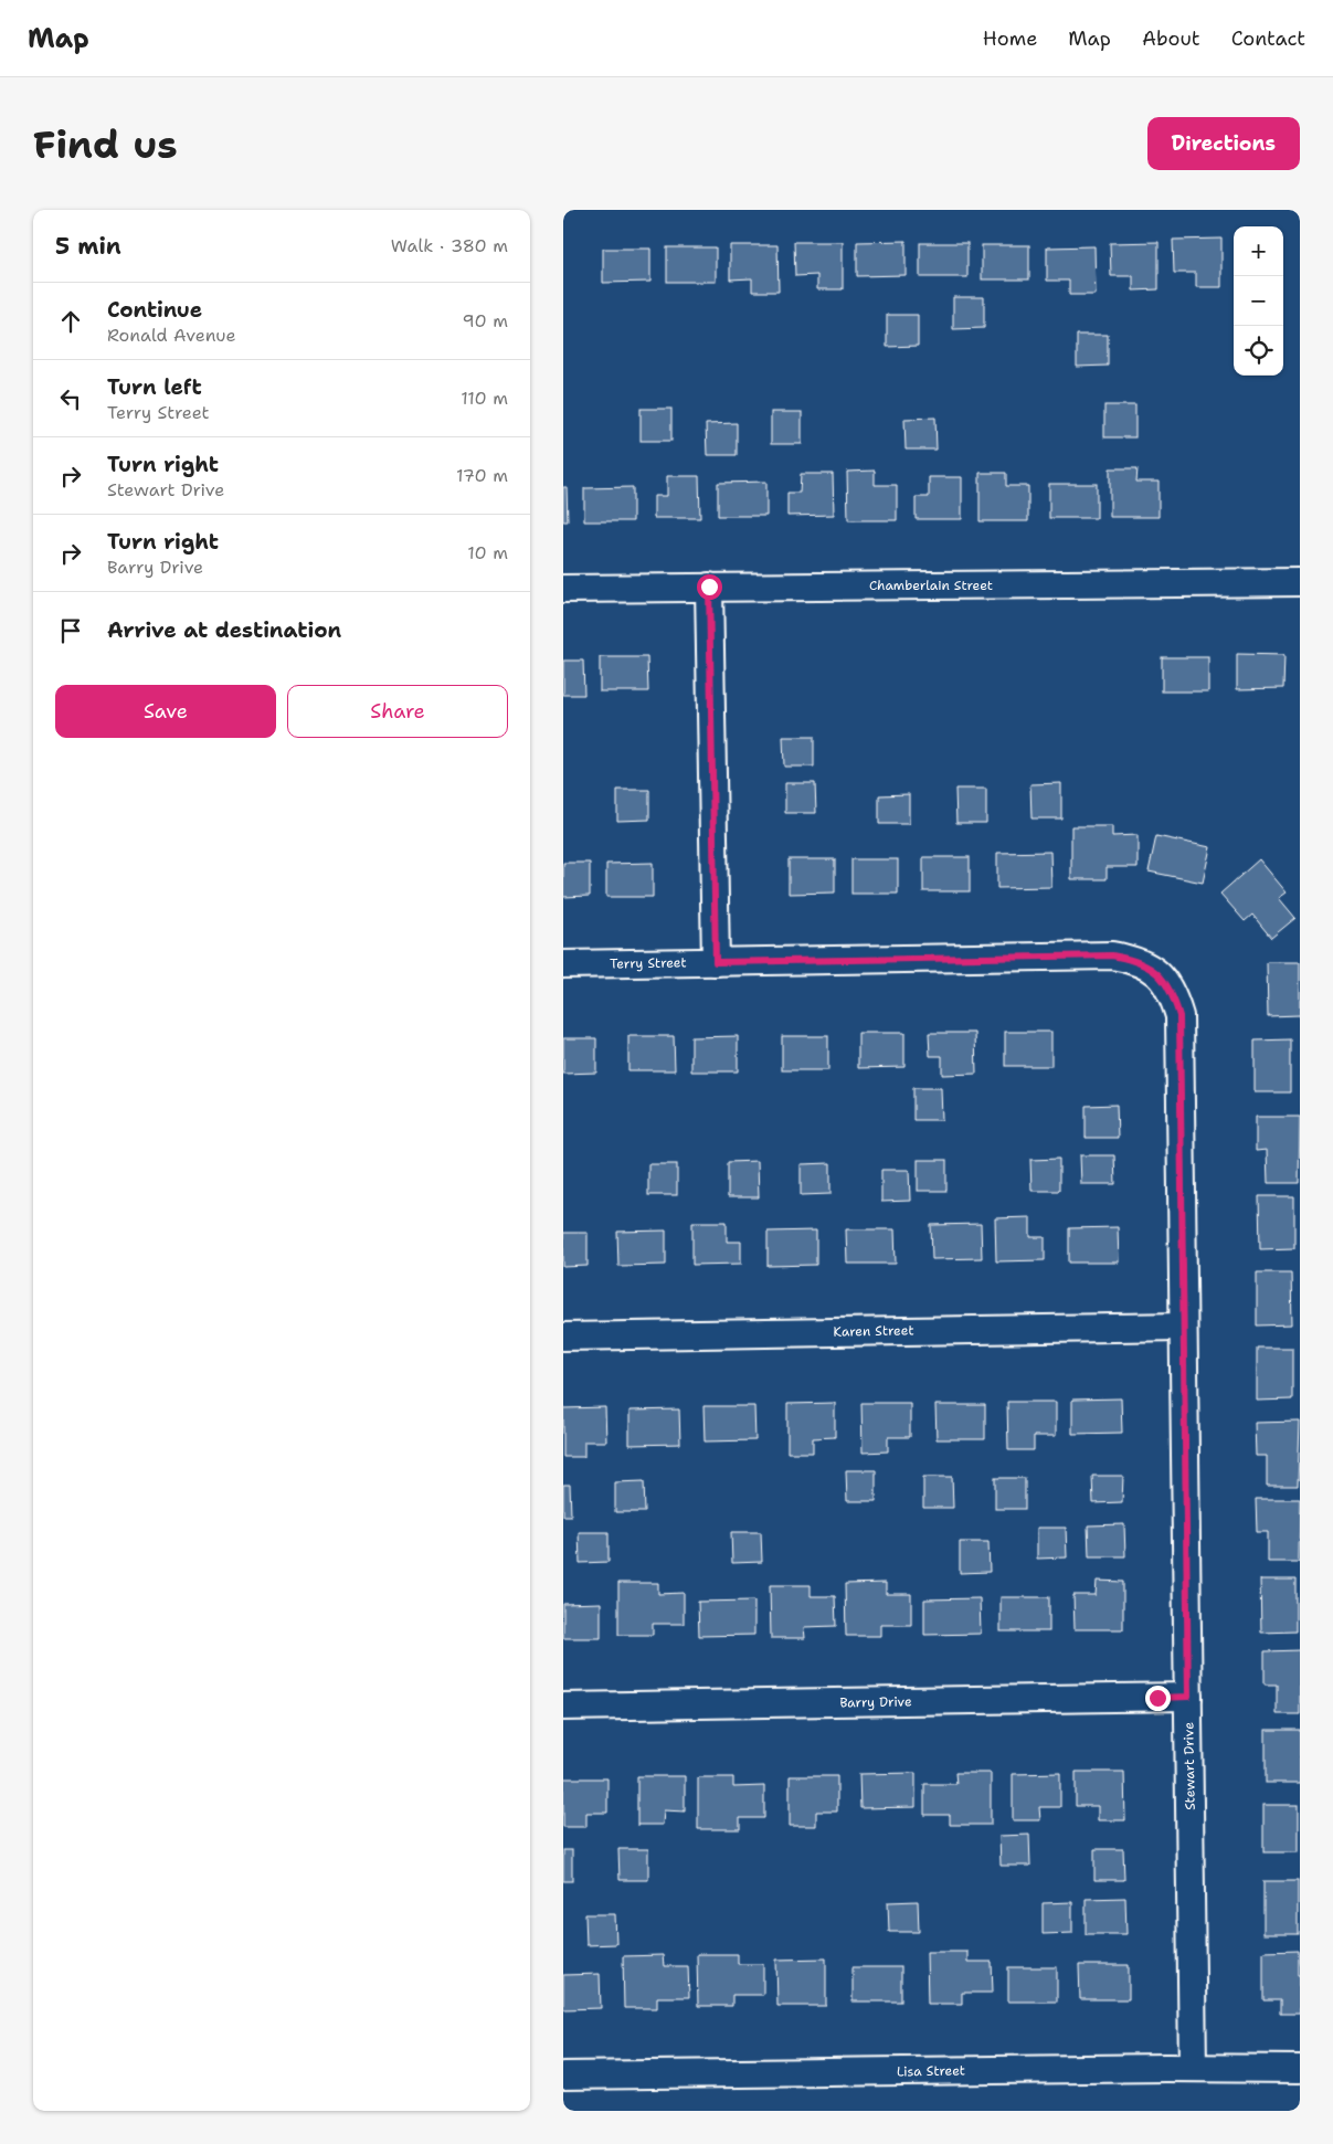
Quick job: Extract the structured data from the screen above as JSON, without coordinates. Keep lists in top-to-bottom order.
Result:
{
  "streets": {
    "street": [
      "Chamberlain Street",
      "Terry Street",
      "Karen Street",
      "Barry Drive",
      "Stewart Drive",
      "Lisa Street"
    ]
  },
  "crossings": [
    ["Terry Street", "Stewart Drive"],
    ["Karen Street", "Stewart Drive"],
    ["Barry Drive", "Stewart Drive"],
    ["Stewart Drive", "Lisa Street"]
  ],
  "page": {
    "header": "Map",
    "nav": [
      "Home",
      "Map",
      "About",
      "Contact"
    ],
    "buttons": [
      "Directions",
      ["Save", "Share"]
    ],
    "title": "Find us",
    "heading": ["5 min", "Walk · 380 m"],
    "map_buttons": ["+", "−"],
    "list": [
      ["Continue", "Ronald Avenue", "90 m"],
      ["Turn left", "Terry Street", "110 m"],
      ["Turn right", "Stewart Drive", "170 m"],
      ["Turn right", "Barry Drive", "10 m"],
      "Arrive at destination"
    ]
  }
}
